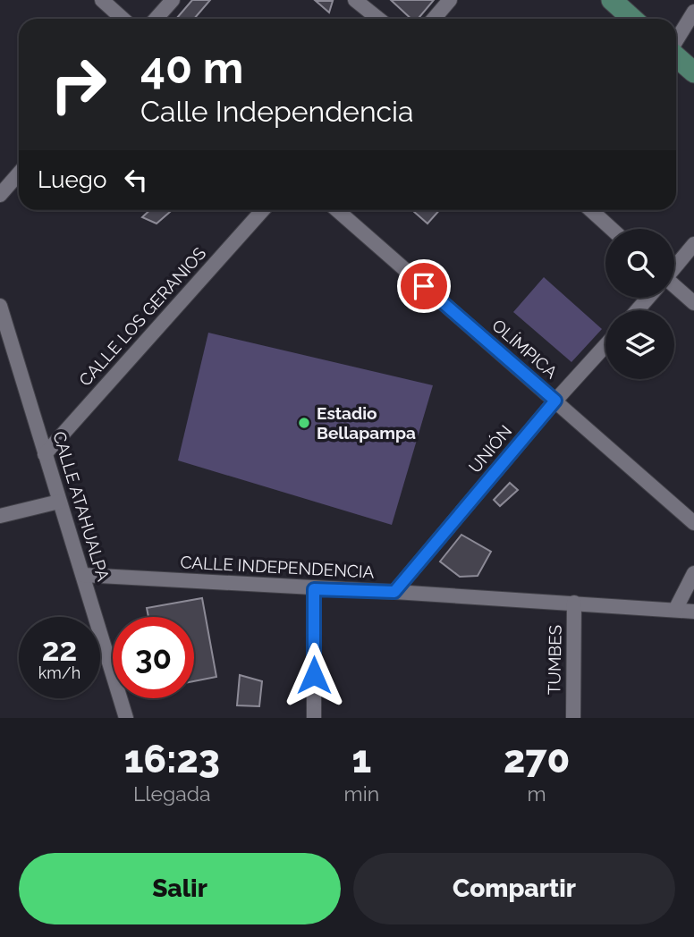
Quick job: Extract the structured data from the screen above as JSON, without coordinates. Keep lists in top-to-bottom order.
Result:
{
  "streets": {
    "street": [
      "CALLE LOS GERANIOS",
      "OLÍMPICA",
      "UNIÓN",
      "CALLE ATAHUALPA",
      "CALLE INDEPENDENCIA",
      "TUMBES"
    ]
  },
  "crossings": [
    ["CALLE LOS GERANIOS", "CALLE ATAHUALPA"],
    ["OLÍMPICA", "UNIÓN"],
    ["UNIÓN", "CALLE INDEPENDENCIA"],
    ["CALLE ATAHUALPA", "CALLE INDEPENDENCIA"],
    ["CALLE INDEPENDENCIA", "TUMBES"]
  ],
  "places": ["Estadio Bellapampa"],
  "page": {
    "turn": ["40 m", "Calle Independencia"],
    "then": "Luego",
    "speed": "22 km/h",
    "limit": "30",
    "eta": [
      "16:23",
      "Llegada",
      "1",
      "min",
      "270",
      "m"
    ],
    "buttons": ["Salir", "Compartir"]
  }
}
